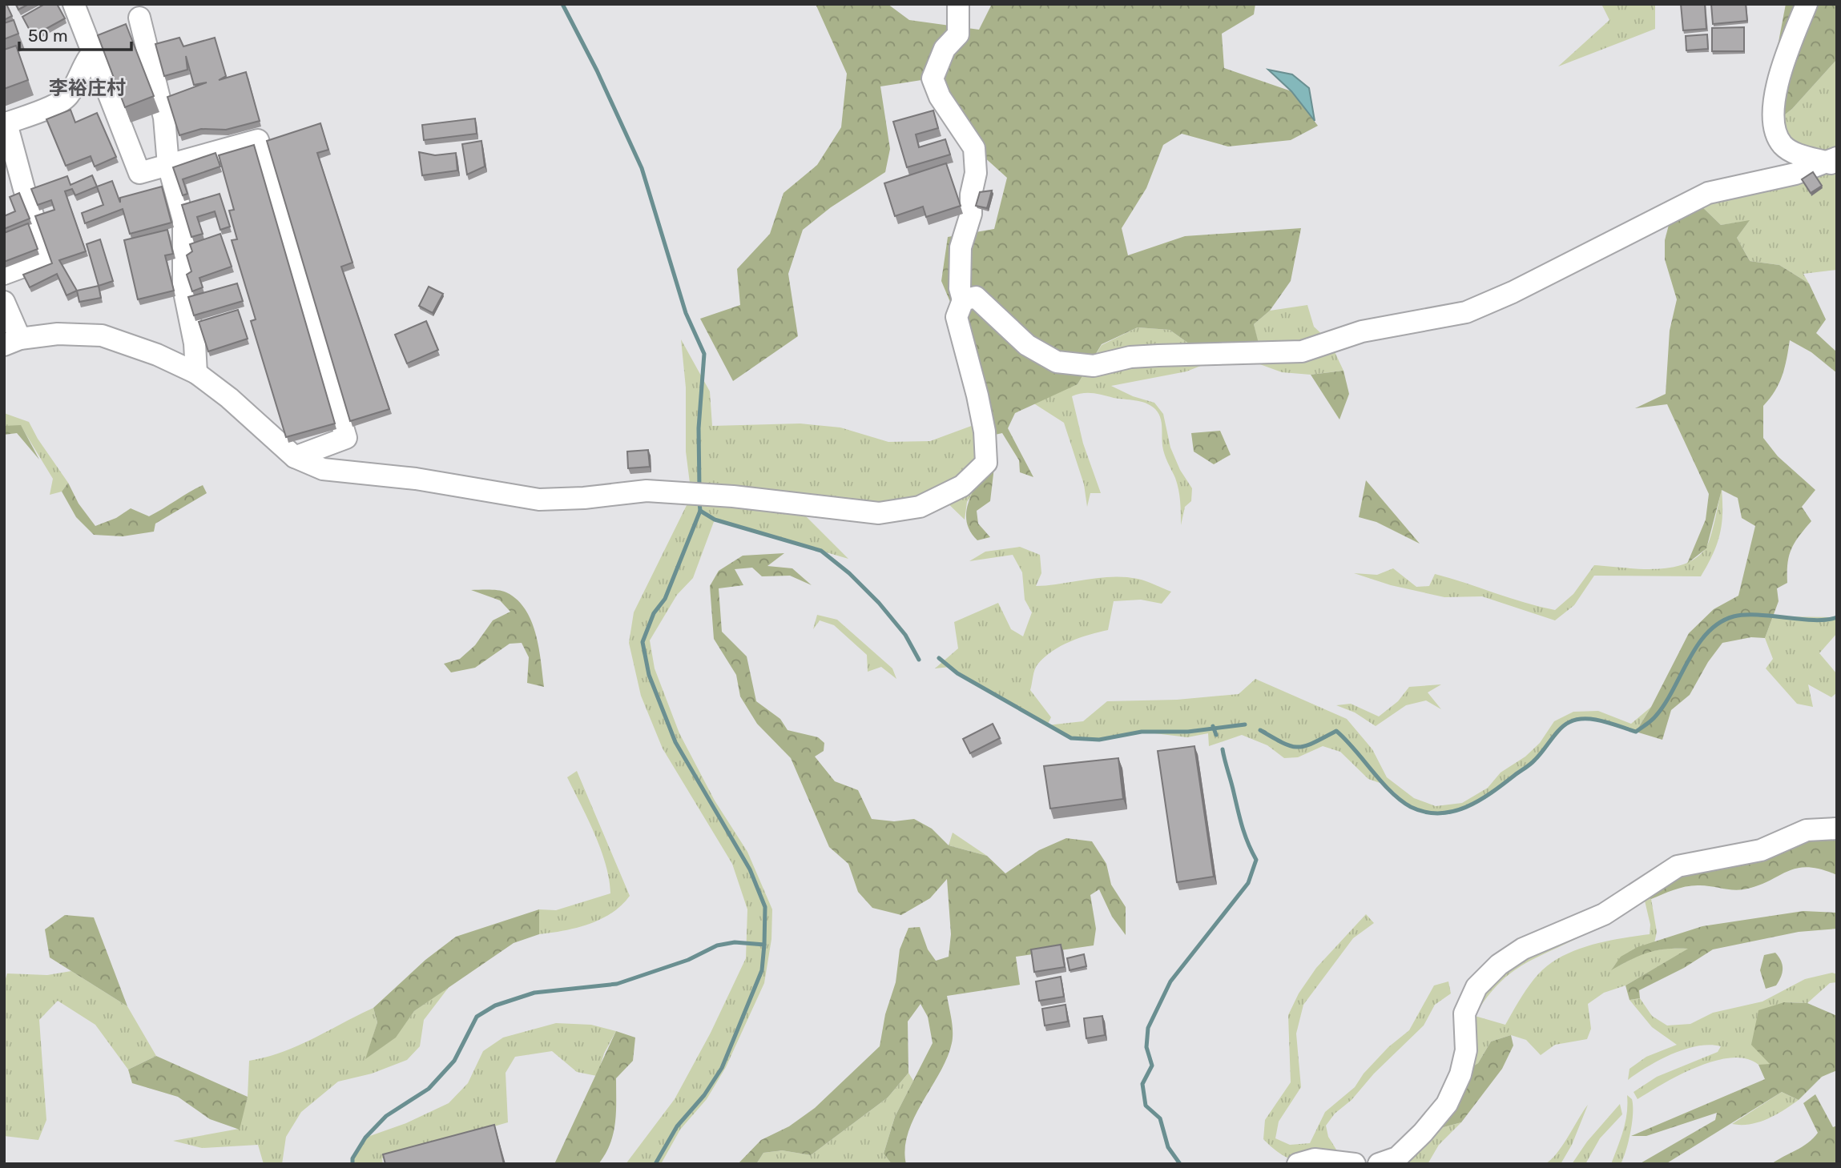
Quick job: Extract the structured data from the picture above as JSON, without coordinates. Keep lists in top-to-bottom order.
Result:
{
  "districts": ["李裕庄村"],
  "scale_bar": "50 m"
}
